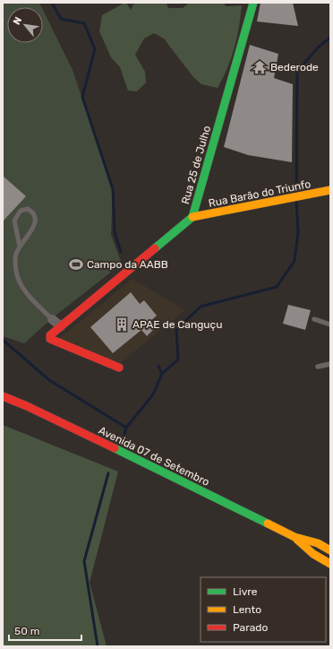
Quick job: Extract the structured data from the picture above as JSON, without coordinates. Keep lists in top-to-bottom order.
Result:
{
  "streets": {
    "main road": ["Rua 25 de Julho", "Rua Barão do Triunfo", "Avenida 07 de Setembro"]
  },
  "crossings": [
    ["Rua 25 de Julho", "Rua Barão do Triunfo"]
  ],
  "places": {
    "temple": ["Bederode"],
    "sports": ["Campo da AABB"],
    "building": ["APAE de Canguçu"]
  },
  "legend": ["Livre", "Lento", "Parado"],
  "scale_bar": "50 m",
  "north": "top left"
}
